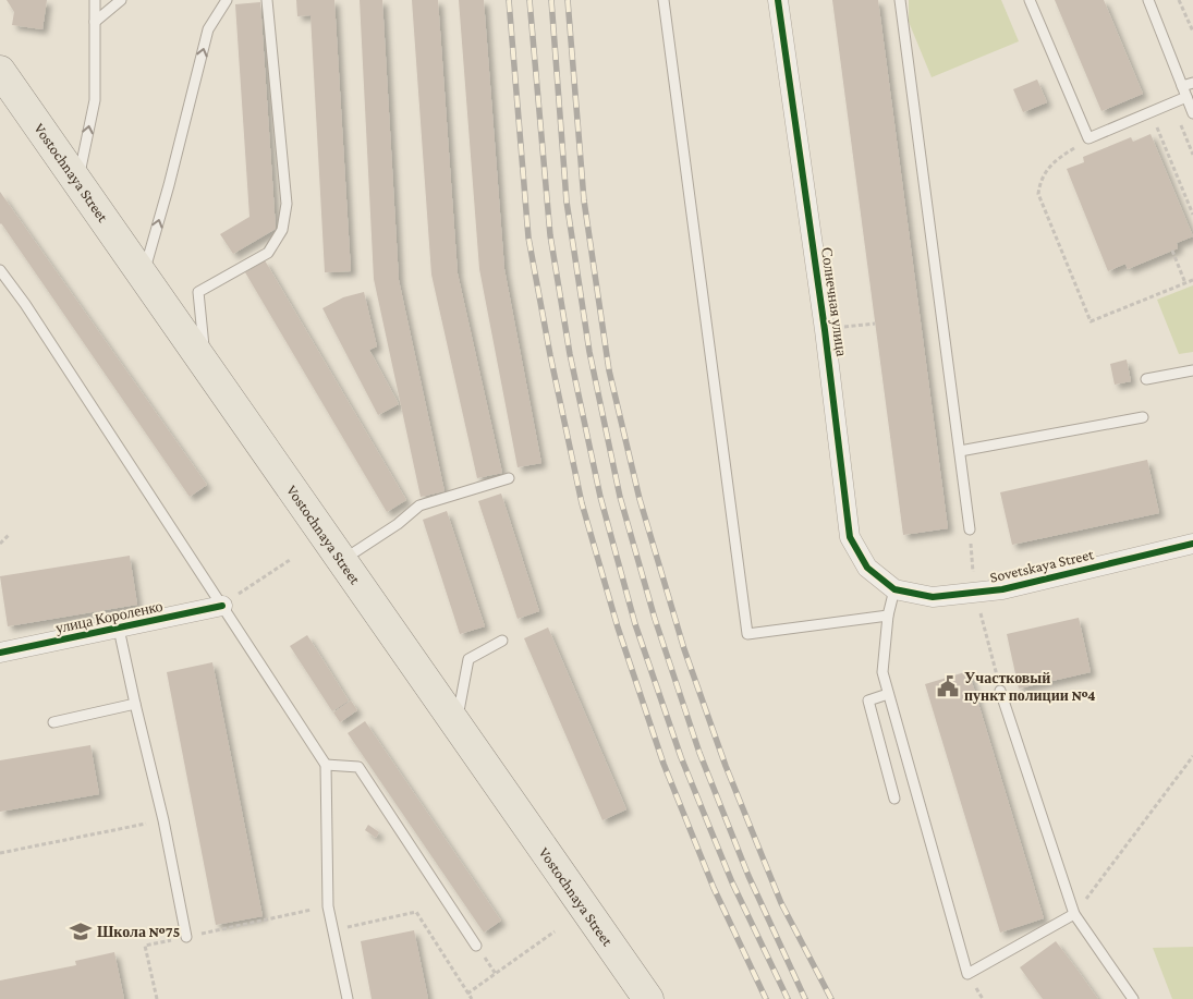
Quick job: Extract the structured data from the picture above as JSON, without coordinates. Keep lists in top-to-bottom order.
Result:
{
  "streets": {
    "main road": ["Vostochnaya Street"],
    "street": ["Солнечная улица", "Sovetskaya Street", "улица Короленко"]
  },
  "crossings": [
    ["Солнечная улица", "Sovetskaya Street"]
  ],
  "places": {
    "public building": ["Участковый пункт полиции №4"],
    "school or university": ["Школа №75"]
  }
}
